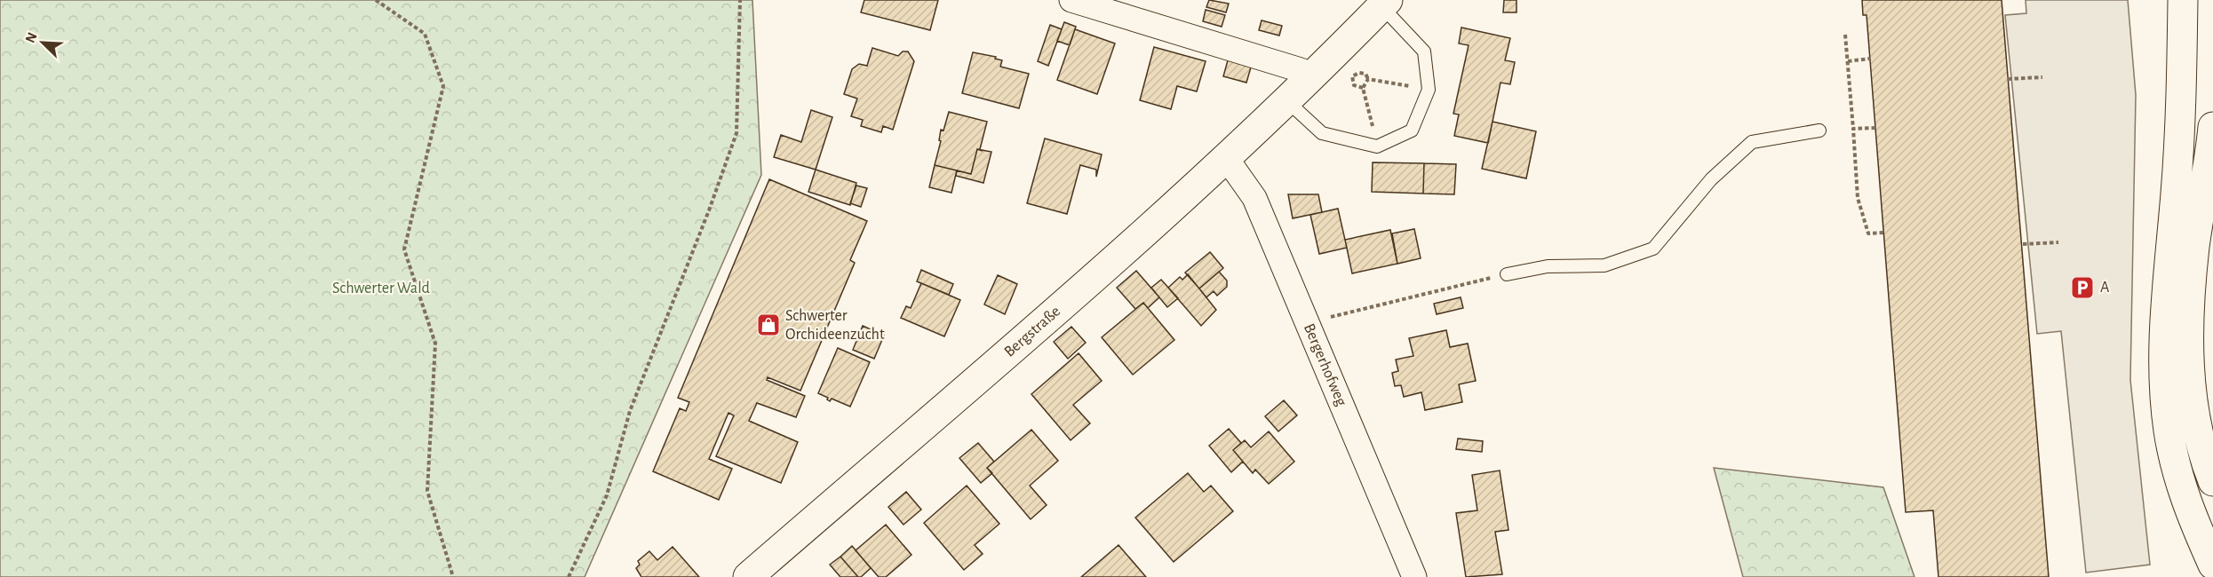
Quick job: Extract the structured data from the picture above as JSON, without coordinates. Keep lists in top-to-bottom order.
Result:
{
  "streets": {
    "main road": ["Bergstraße"],
    "street": ["Bergerhofweg"]
  },
  "crossings": [
    ["Bergstraße", "Bergerhofweg"]
  ],
  "parks": ["Schwerter Wald"],
  "places": {
    "parking": ["A"],
    "shop": ["Schwerter Orchideenzucht"]
  },
  "north": "top left"
}
